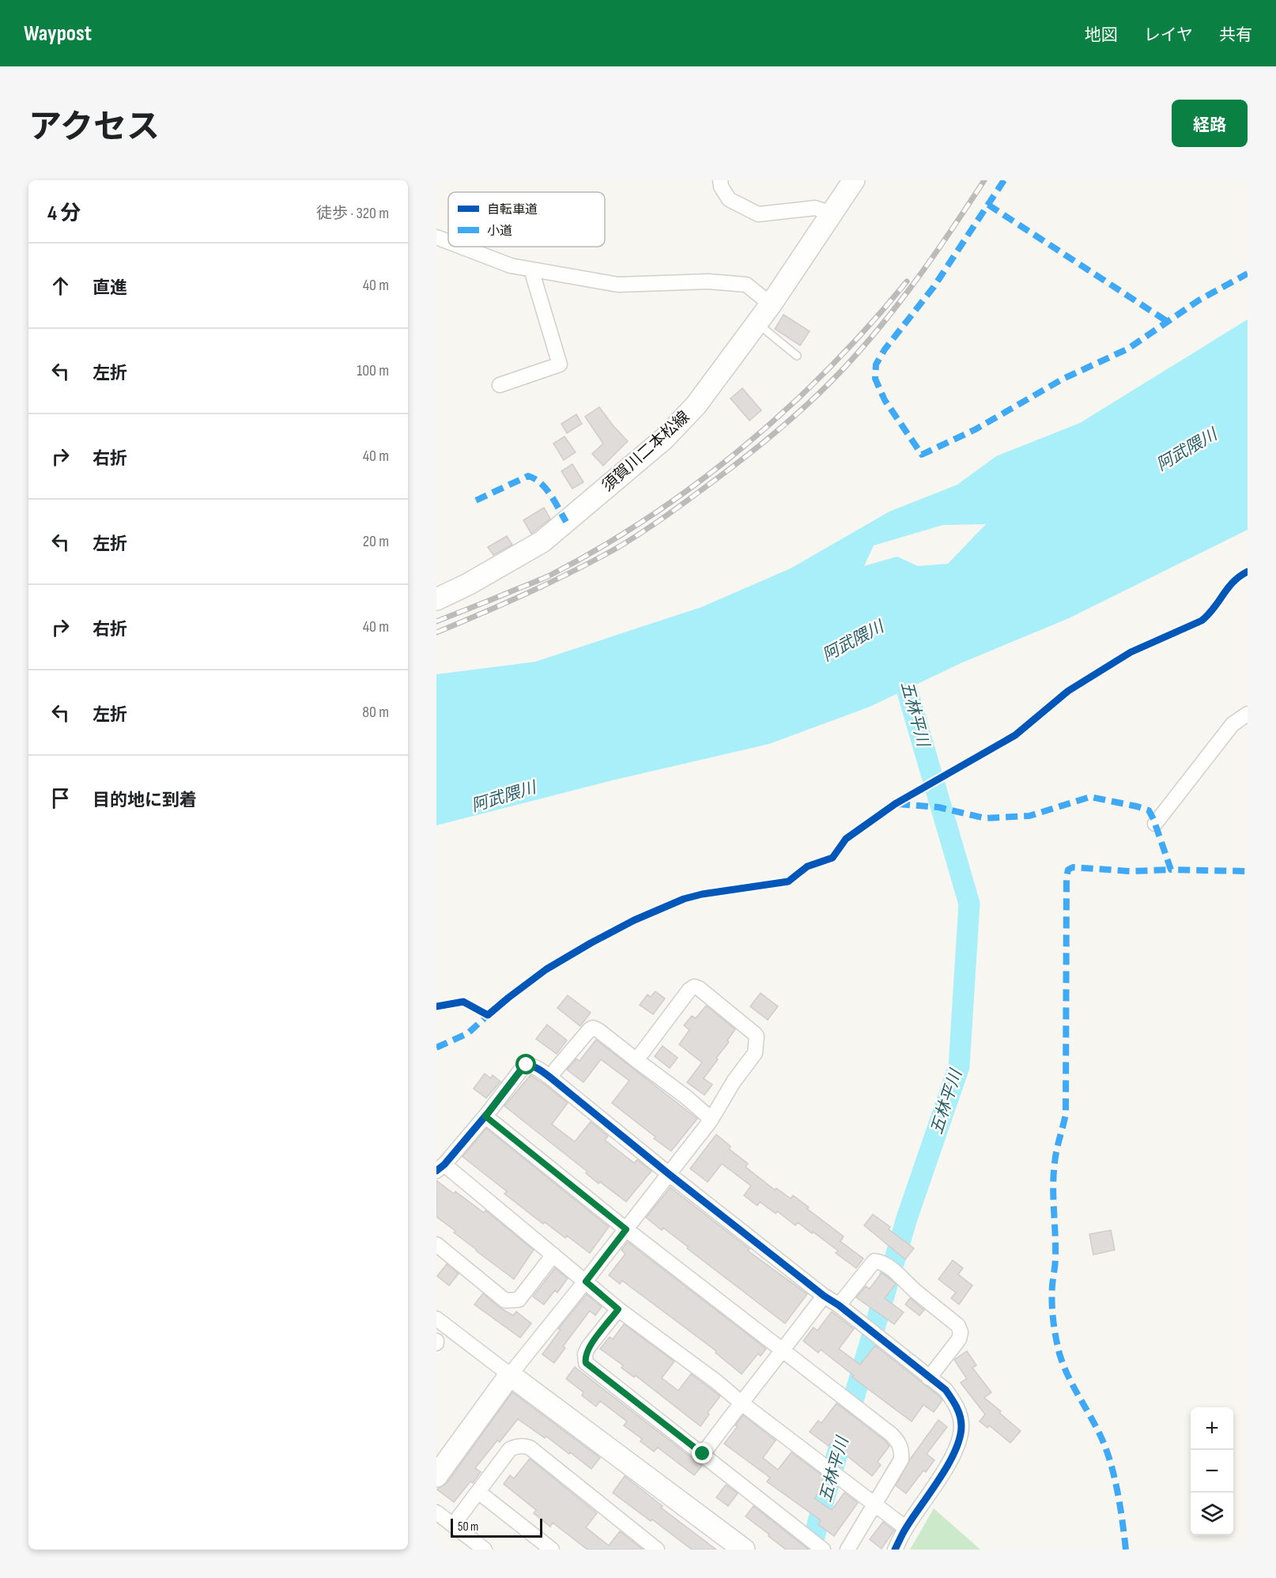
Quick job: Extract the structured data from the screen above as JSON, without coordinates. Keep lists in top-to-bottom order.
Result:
{
  "streets": {
    "main road": ["須賀川二本松線"]
  },
  "water": ["阿武隈川", "五林平川"],
  "legend": ["自転車道", "小道"],
  "scale_bar": "50 m",
  "page": {
    "header": "Waypost",
    "nav": ["地図", "レイヤ", "共有"],
    "title": "アクセス",
    "buttons": "経路",
    "heading": ["4 分", "徒歩 · 320 m"],
    "list": [
      ["直進", "40 m"],
      ["左折", "100 m"],
      ["右折", "40 m"],
      ["左折", "20 m"],
      ["右折", "40 m"],
      ["左折", "80 m"],
      "目的地に到着"
    ],
    "map_buttons": ["+", "−"],
    "scale": "50 m"
  }
}
